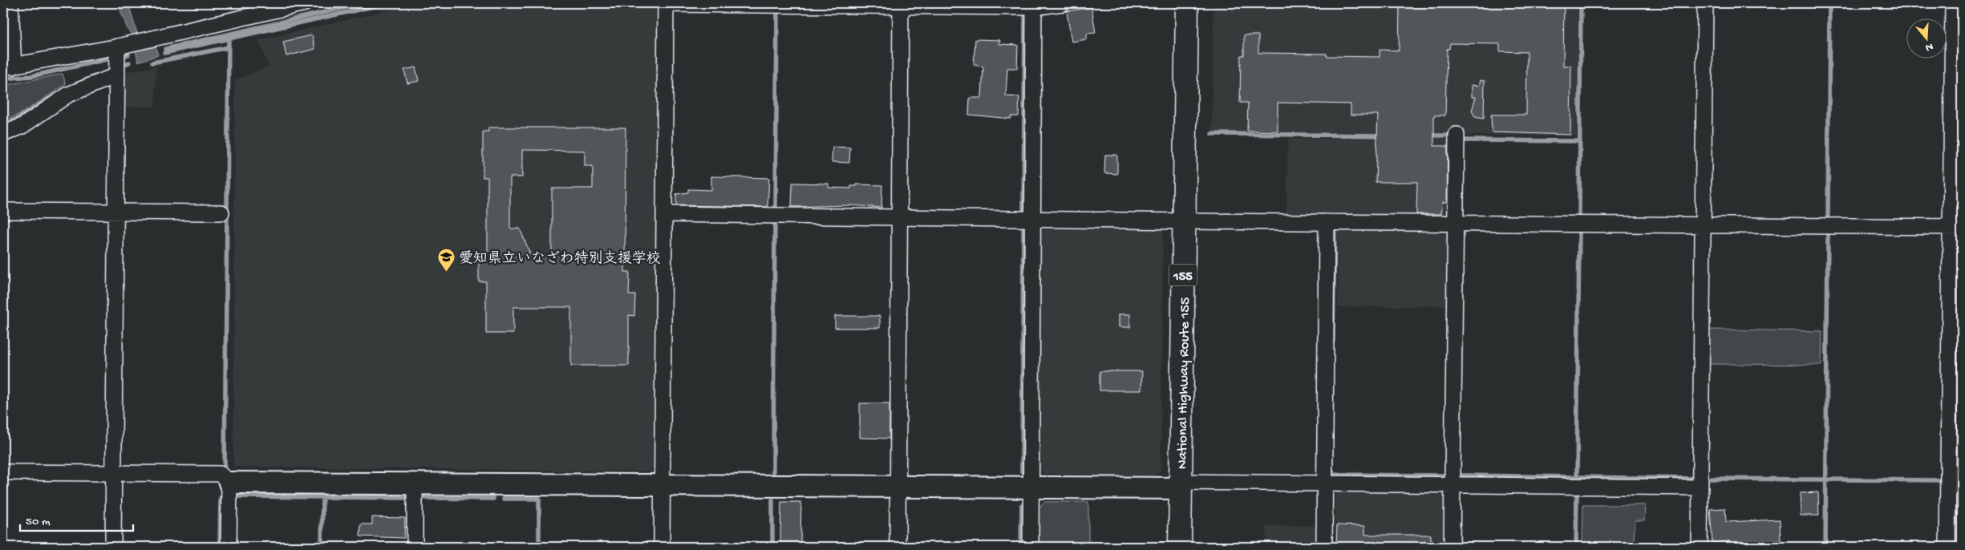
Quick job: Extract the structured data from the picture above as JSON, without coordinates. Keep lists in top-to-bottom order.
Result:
{
  "streets": {
    "highway": ["155", "National Highway Route 155"]
  },
  "places": {
    "school or university": ["愛知県立いなざわ特別支援学校"]
  },
  "scale_bar": "50 m",
  "north": "bottom"
}
